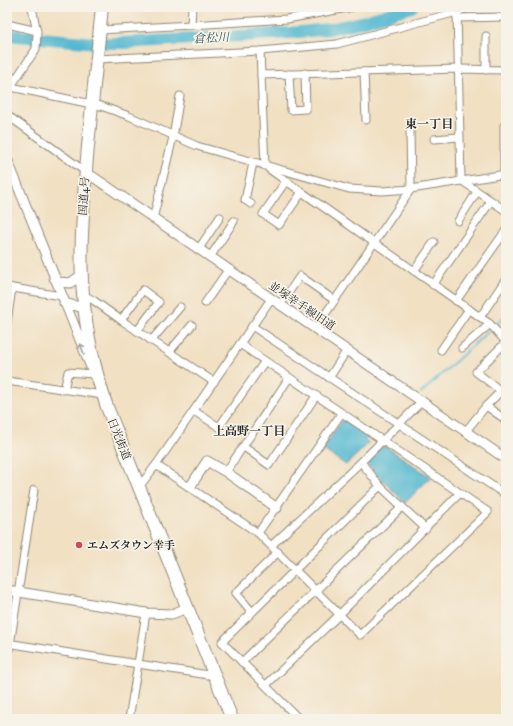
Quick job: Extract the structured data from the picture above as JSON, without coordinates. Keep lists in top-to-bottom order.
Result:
{
  "streets": {
    "highway": ["国道4号", "日光街道"],
    "street": ["並塚幸手線旧道"]
  },
  "crossings": [
    ["国道4号", "並塚幸手線旧道"],
    ["国道4号", "日光街道"]
  ],
  "districts": ["東一丁目", "上高野一丁目"],
  "water": ["倉松川"],
  "places": ["エムズタウン幸手"]
}
